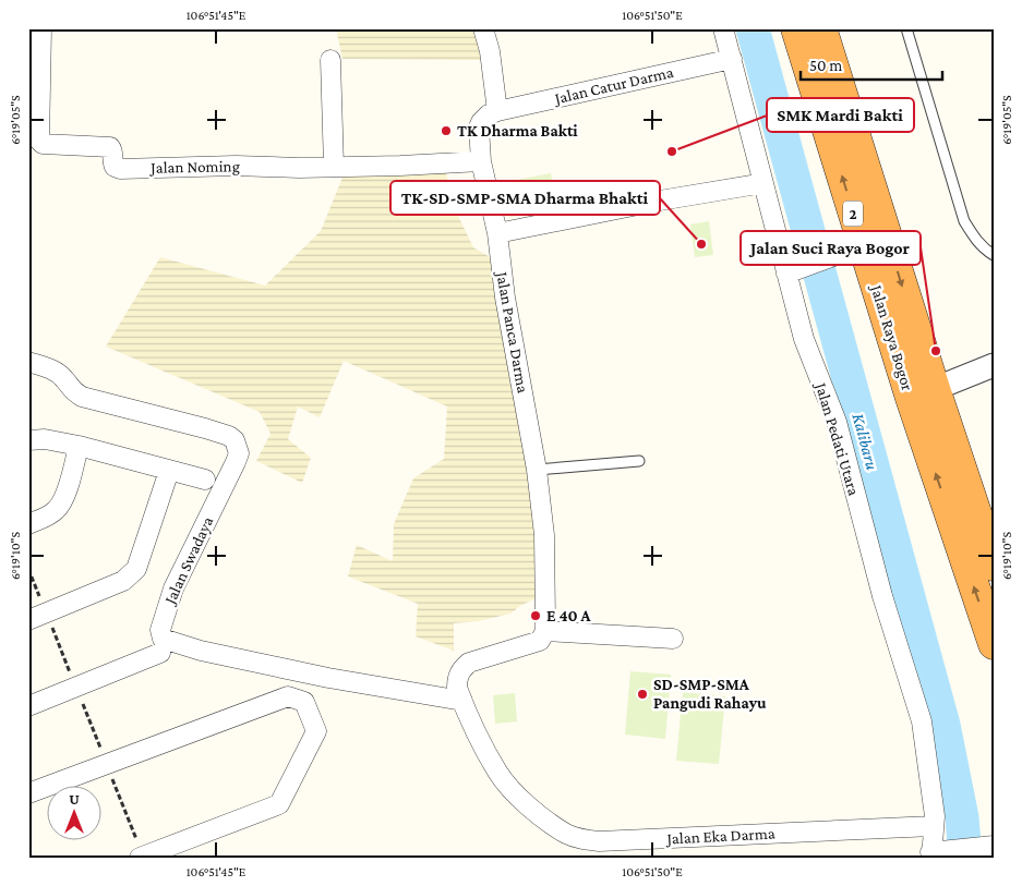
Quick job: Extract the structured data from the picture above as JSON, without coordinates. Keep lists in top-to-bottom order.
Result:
{
  "streets": {
    "highway": ["2", "Jalan Raya Bogor"],
    "street": [
      "Jalan Catur Darma",
      "Jalan Noming",
      "Jalan Panca Darma",
      "Jalan Pedati Utara",
      "Jalan Swadaya",
      "Jalan Eka Darma"
    ]
  },
  "crossings": [
    ["Jalan Catur Darma", "Jalan Panca Darma"],
    ["Jalan Catur Darma", "Jalan Pedati Utara"],
    ["Jalan Noming", "Jalan Panca Darma"],
    ["Jalan Panca Darma", "Jalan Eka Darma"],
    ["Jalan Pedati Utara", "Jalan Eka Darma"],
    ["Jalan Swadaya", "Jalan Eka Darma"]
  ],
  "water": ["Kalibaru"],
  "places": [
    "TK Dharma Bakti",
    "SMK Mardi Bakti",
    "TK-SD-SMP-SMA Dharma Bhakti",
    "Jalan Suci Raya Bogor",
    "E 40 A",
    "SD-SMP-SMA Pangudi Rahayu"
  ],
  "scale_bar": "50 m",
  "north": "top",
  "coordinates": [
    "106°51'45\"E",
    "106°51'50\"E",
    "6°19'05\"S",
    "6°19'10\"S"
  ]
}
